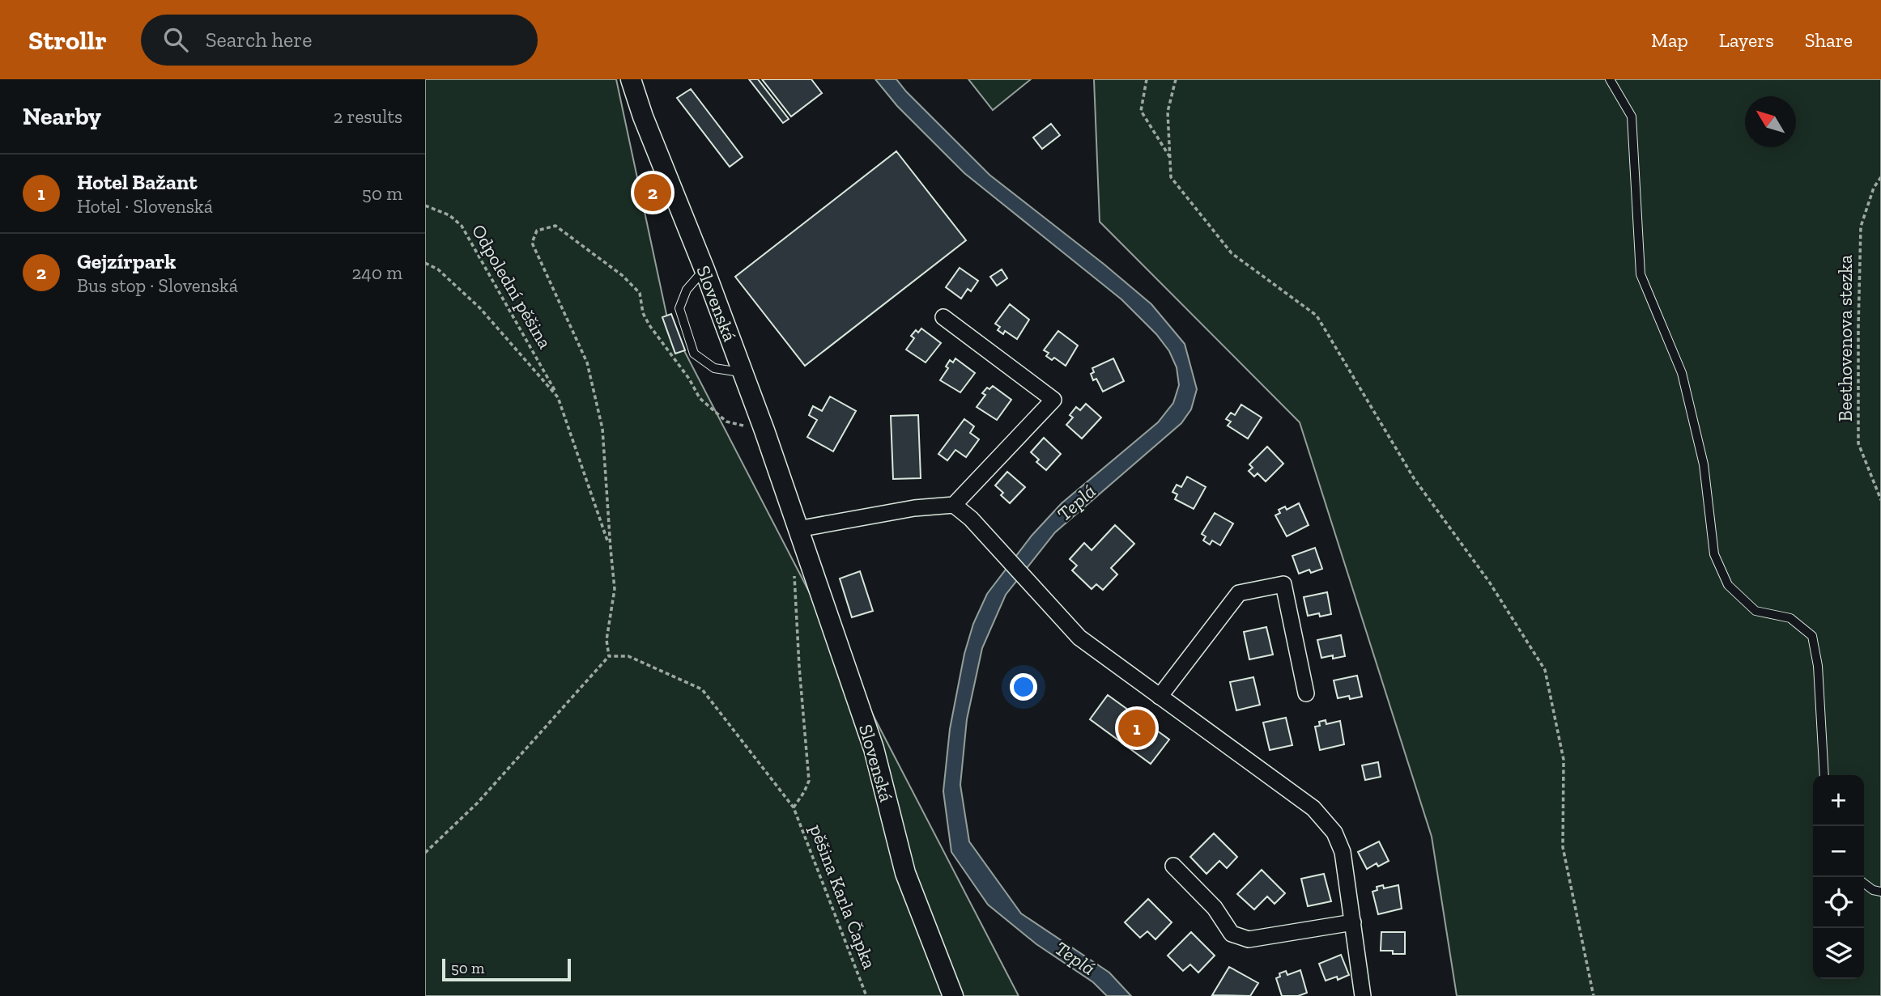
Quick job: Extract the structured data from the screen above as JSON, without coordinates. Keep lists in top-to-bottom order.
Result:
{
  "streets": {
    "street": ["Slovenská"],
    "path": ["Odpolední pěšina", "Beethovenova stezka", "pěšina Karla Čapka"]
  },
  "water": ["Teplá"],
  "scale_bar": "50 m",
  "north": "top left",
  "page": {
    "header": "Strollr",
    "search": "Search here",
    "nav": ["Map", "Layers", "Share"],
    "heading": ["Nearby", "2 results"],
    "list": [
      {
        "mark": "1",
        "name": "Hotel Bažant",
        "note": "Hotel · Slovenská",
        "value": "50 m"
      },
      {
        "mark": "2",
        "name": "Gejzírpark",
        "note": "Bus stop · Slovenská",
        "value": "240 m"
      }
    ],
    "pins": ["2", "1"],
    "map_buttons": ["+", "−"],
    "scale": "50 m"
  }
}
